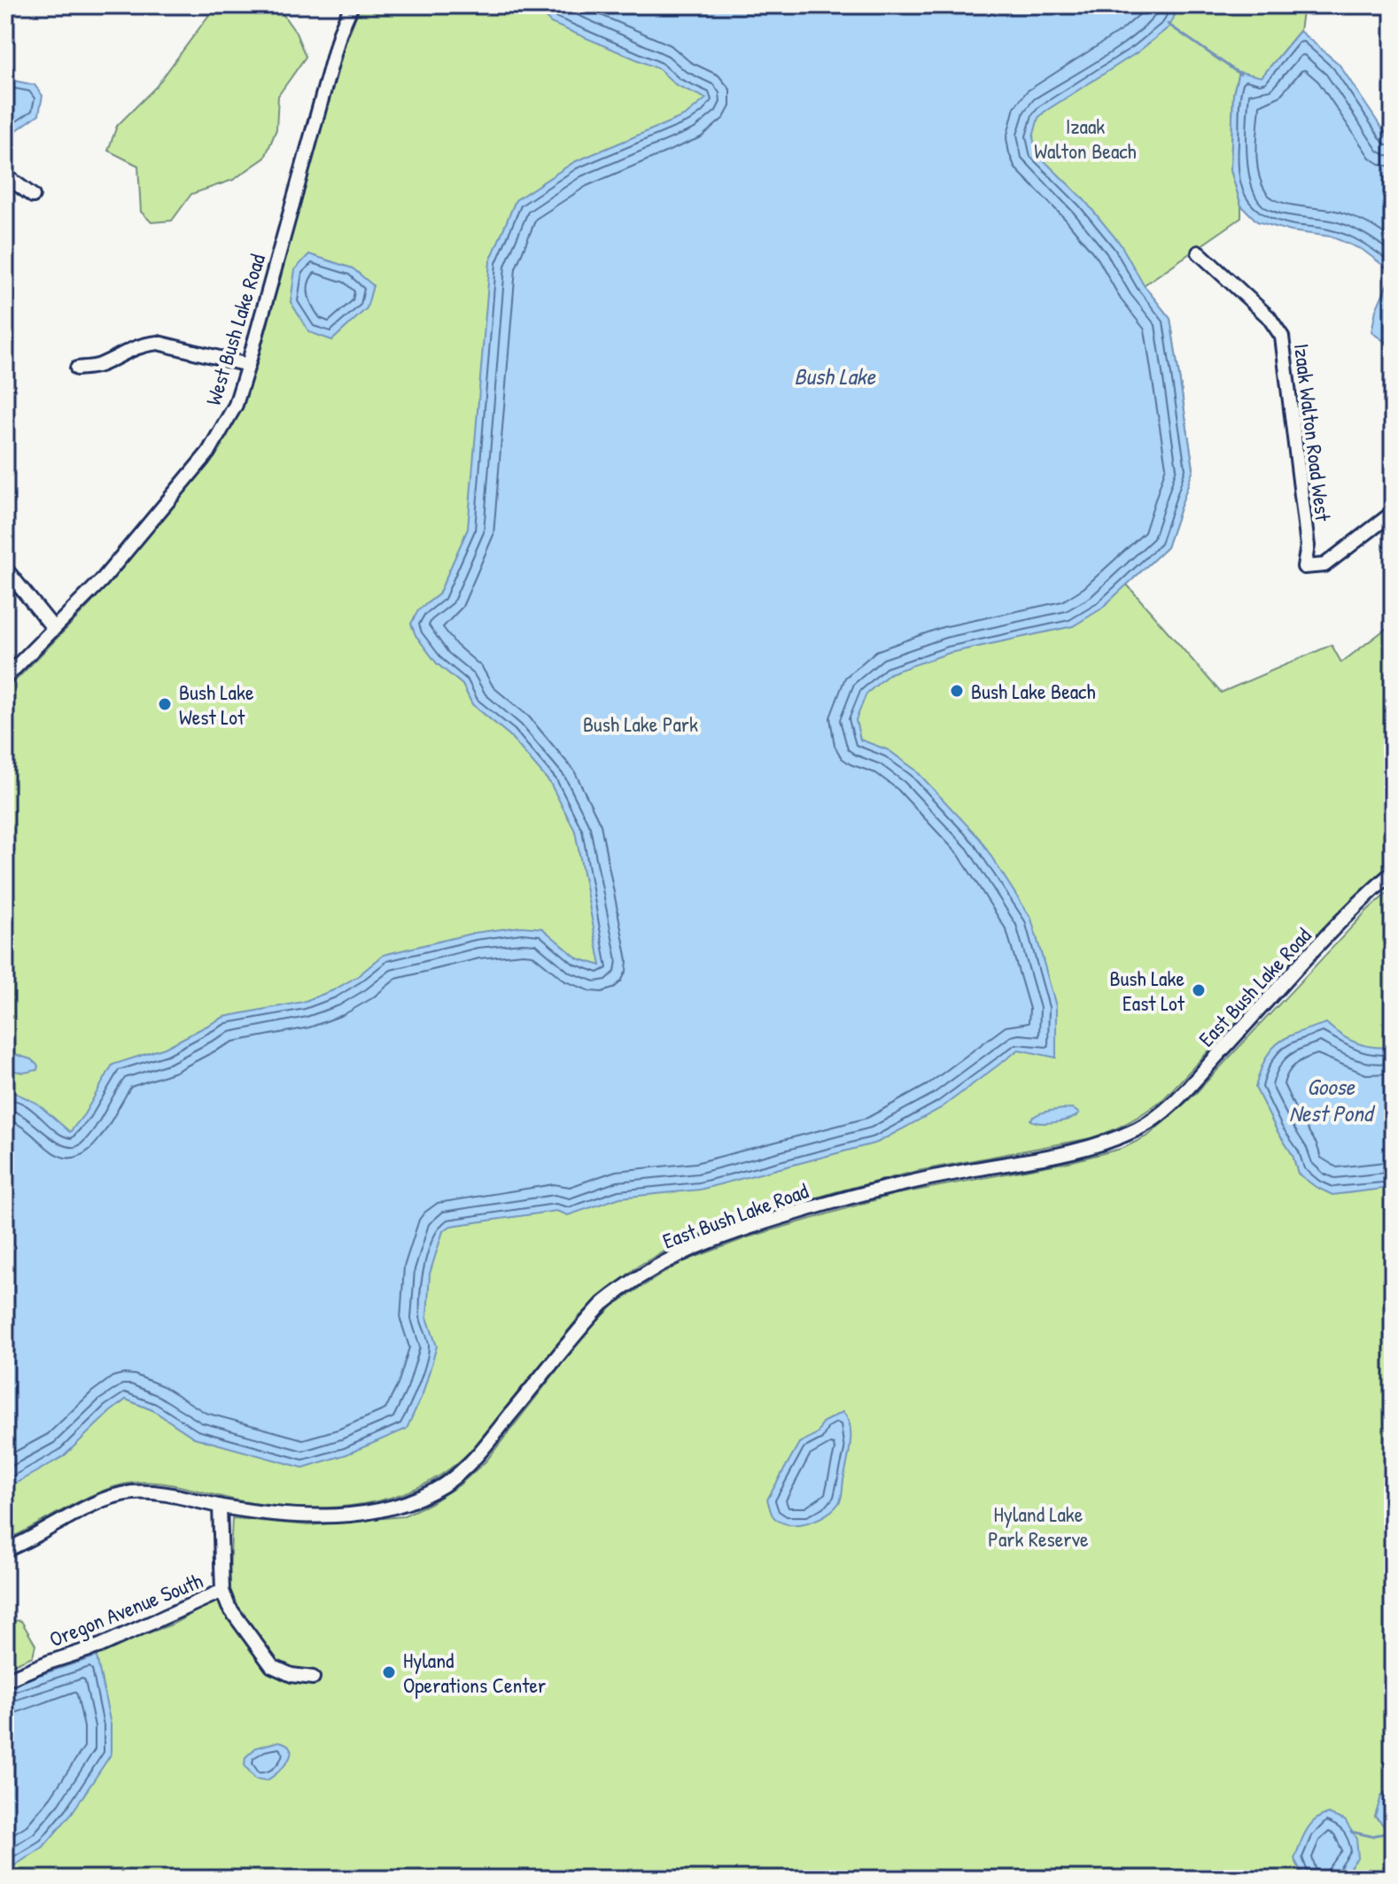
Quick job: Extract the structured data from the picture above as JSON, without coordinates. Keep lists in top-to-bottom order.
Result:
{
  "streets": {
    "street": [
      "West Bush Lake Road",
      "Izaak Walton Road West",
      "East Bush Lake Road",
      "Oregon Avenue South"
    ]
  },
  "water": ["Bush Lake", "Goose Nest Pond"],
  "parks": ["Izaak Walton Beach", "Bush Lake Park", "Hyland Lake Park Reserve"],
  "places": [
    "Bush Lake Beach",
    "Bush Lake West Lot",
    "Bush Lake East Lot",
    "Hyland Operations Center"
  ]
}
